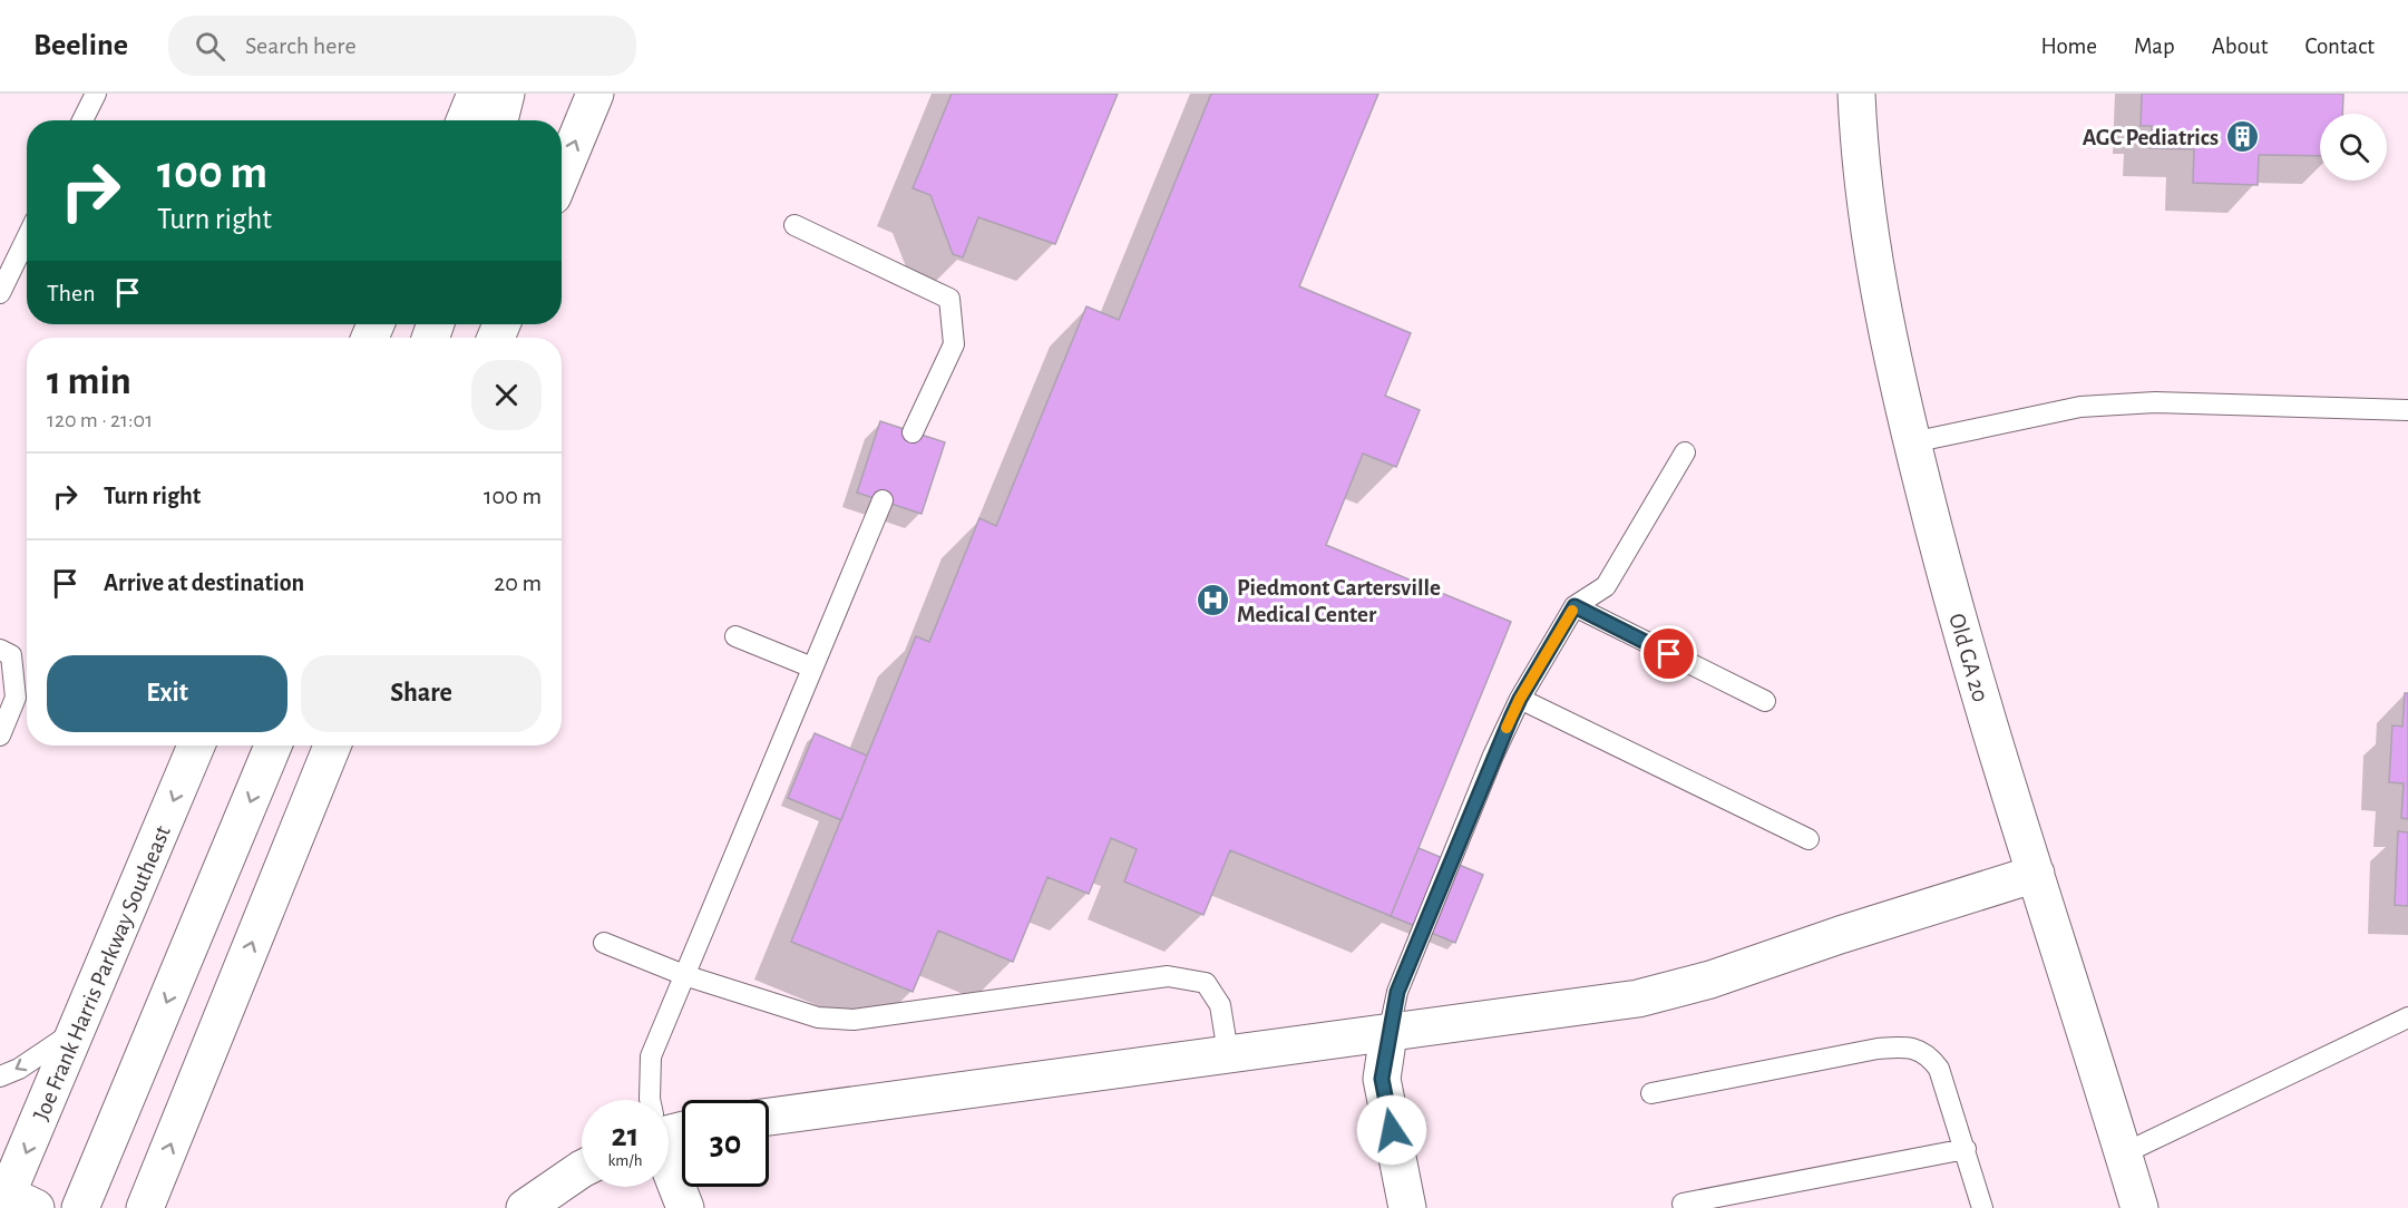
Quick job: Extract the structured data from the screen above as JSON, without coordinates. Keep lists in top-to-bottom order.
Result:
{
  "streets": {
    "street": ["Old GA 20", "Joe Frank Harris Parkway Southeast"]
  },
  "places": {
    "building": ["AGC Pediatrics"],
    "hospital": ["Piedmont Cartersville Medical Center"]
  },
  "page": {
    "header": "Beeline",
    "search": "Search here",
    "nav": [
      "Home",
      "Map",
      "About",
      "Contact"
    ],
    "turn": ["100 m", "Turn right"],
    "then": "Then",
    "heading": ["1 min", "120 m · 21:01"],
    "list": [
      {
        "name": "Turn right",
        "value": "100 m"
      },
      {
        "name": "Arrive at destination",
        "value": "20 m"
      }
    ],
    "buttons": ["Exit", "Share"],
    "speed": "21 km/h",
    "limit": "30"
  }
}
